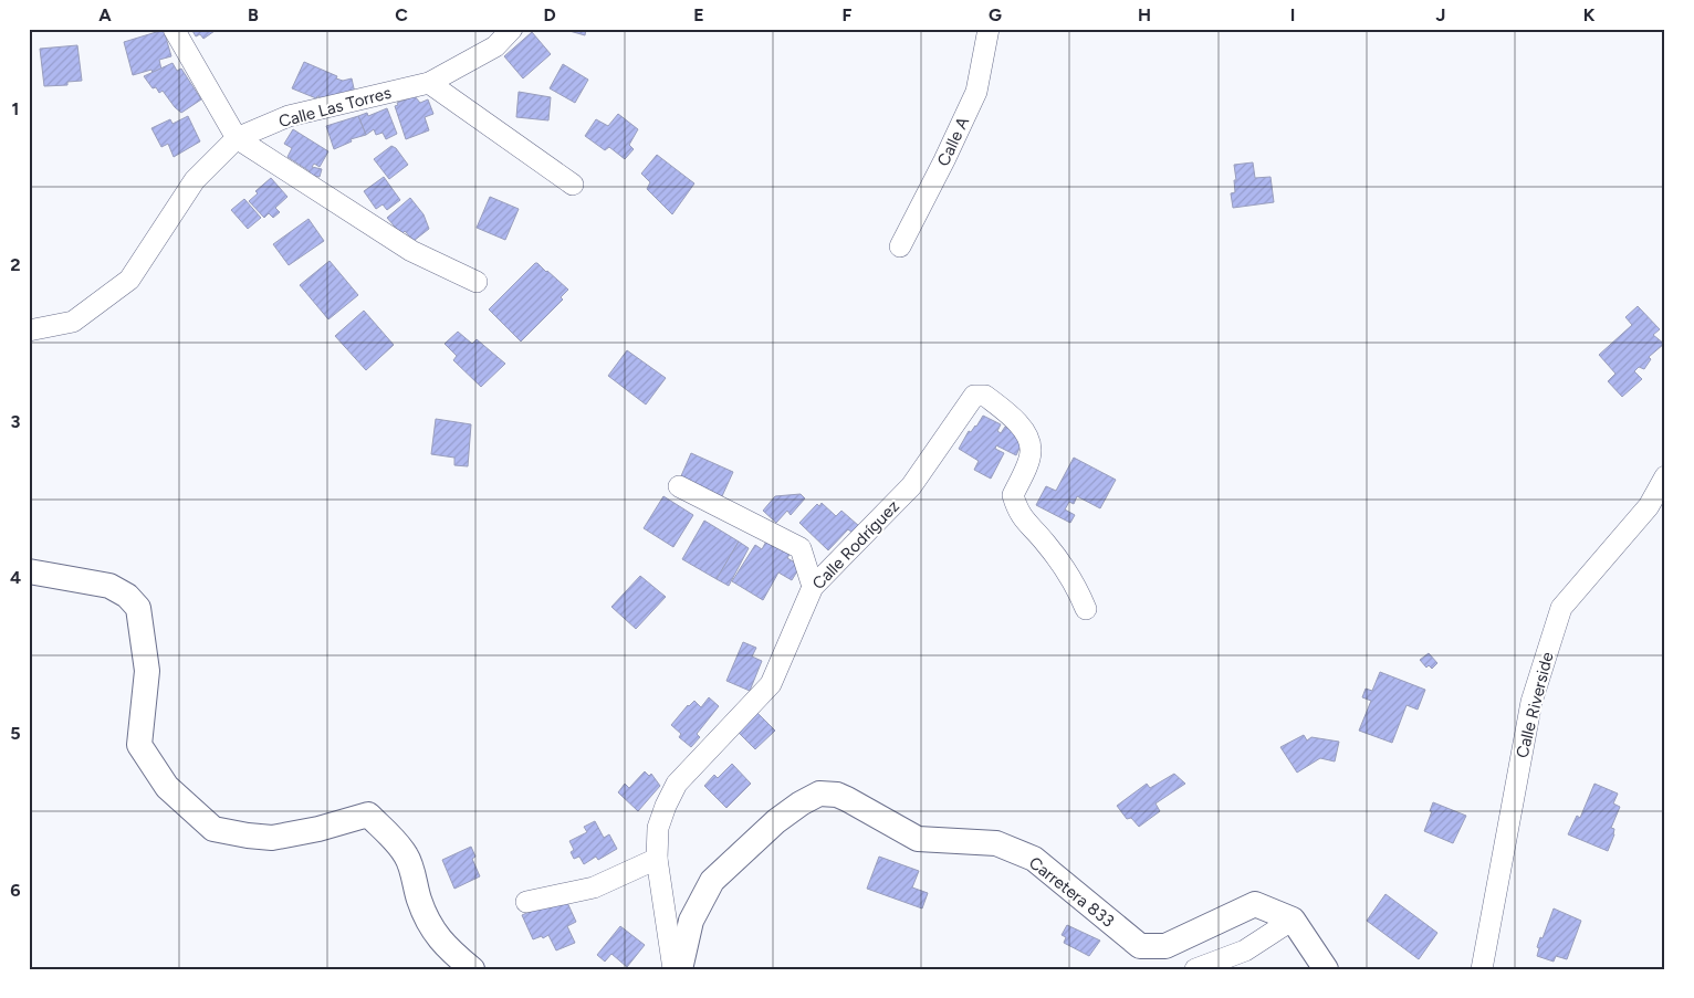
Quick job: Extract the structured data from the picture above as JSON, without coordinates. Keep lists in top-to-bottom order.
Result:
{
  "streets": {
    "street": [
      "Calle Las Torres",
      "Calle A",
      "Calle Rodríguez",
      "Calle Riverside",
      "Carretera 833"
    ]
  },
  "grid": {
    "columns": [
      "A",
      "B",
      "C",
      "D",
      "E",
      "F",
      "G",
      "H",
      "I",
      "J",
      "K"
    ],
    "rows": [
      "1",
      "2",
      "3",
      "4",
      "5",
      "6"
    ]
  }
}
